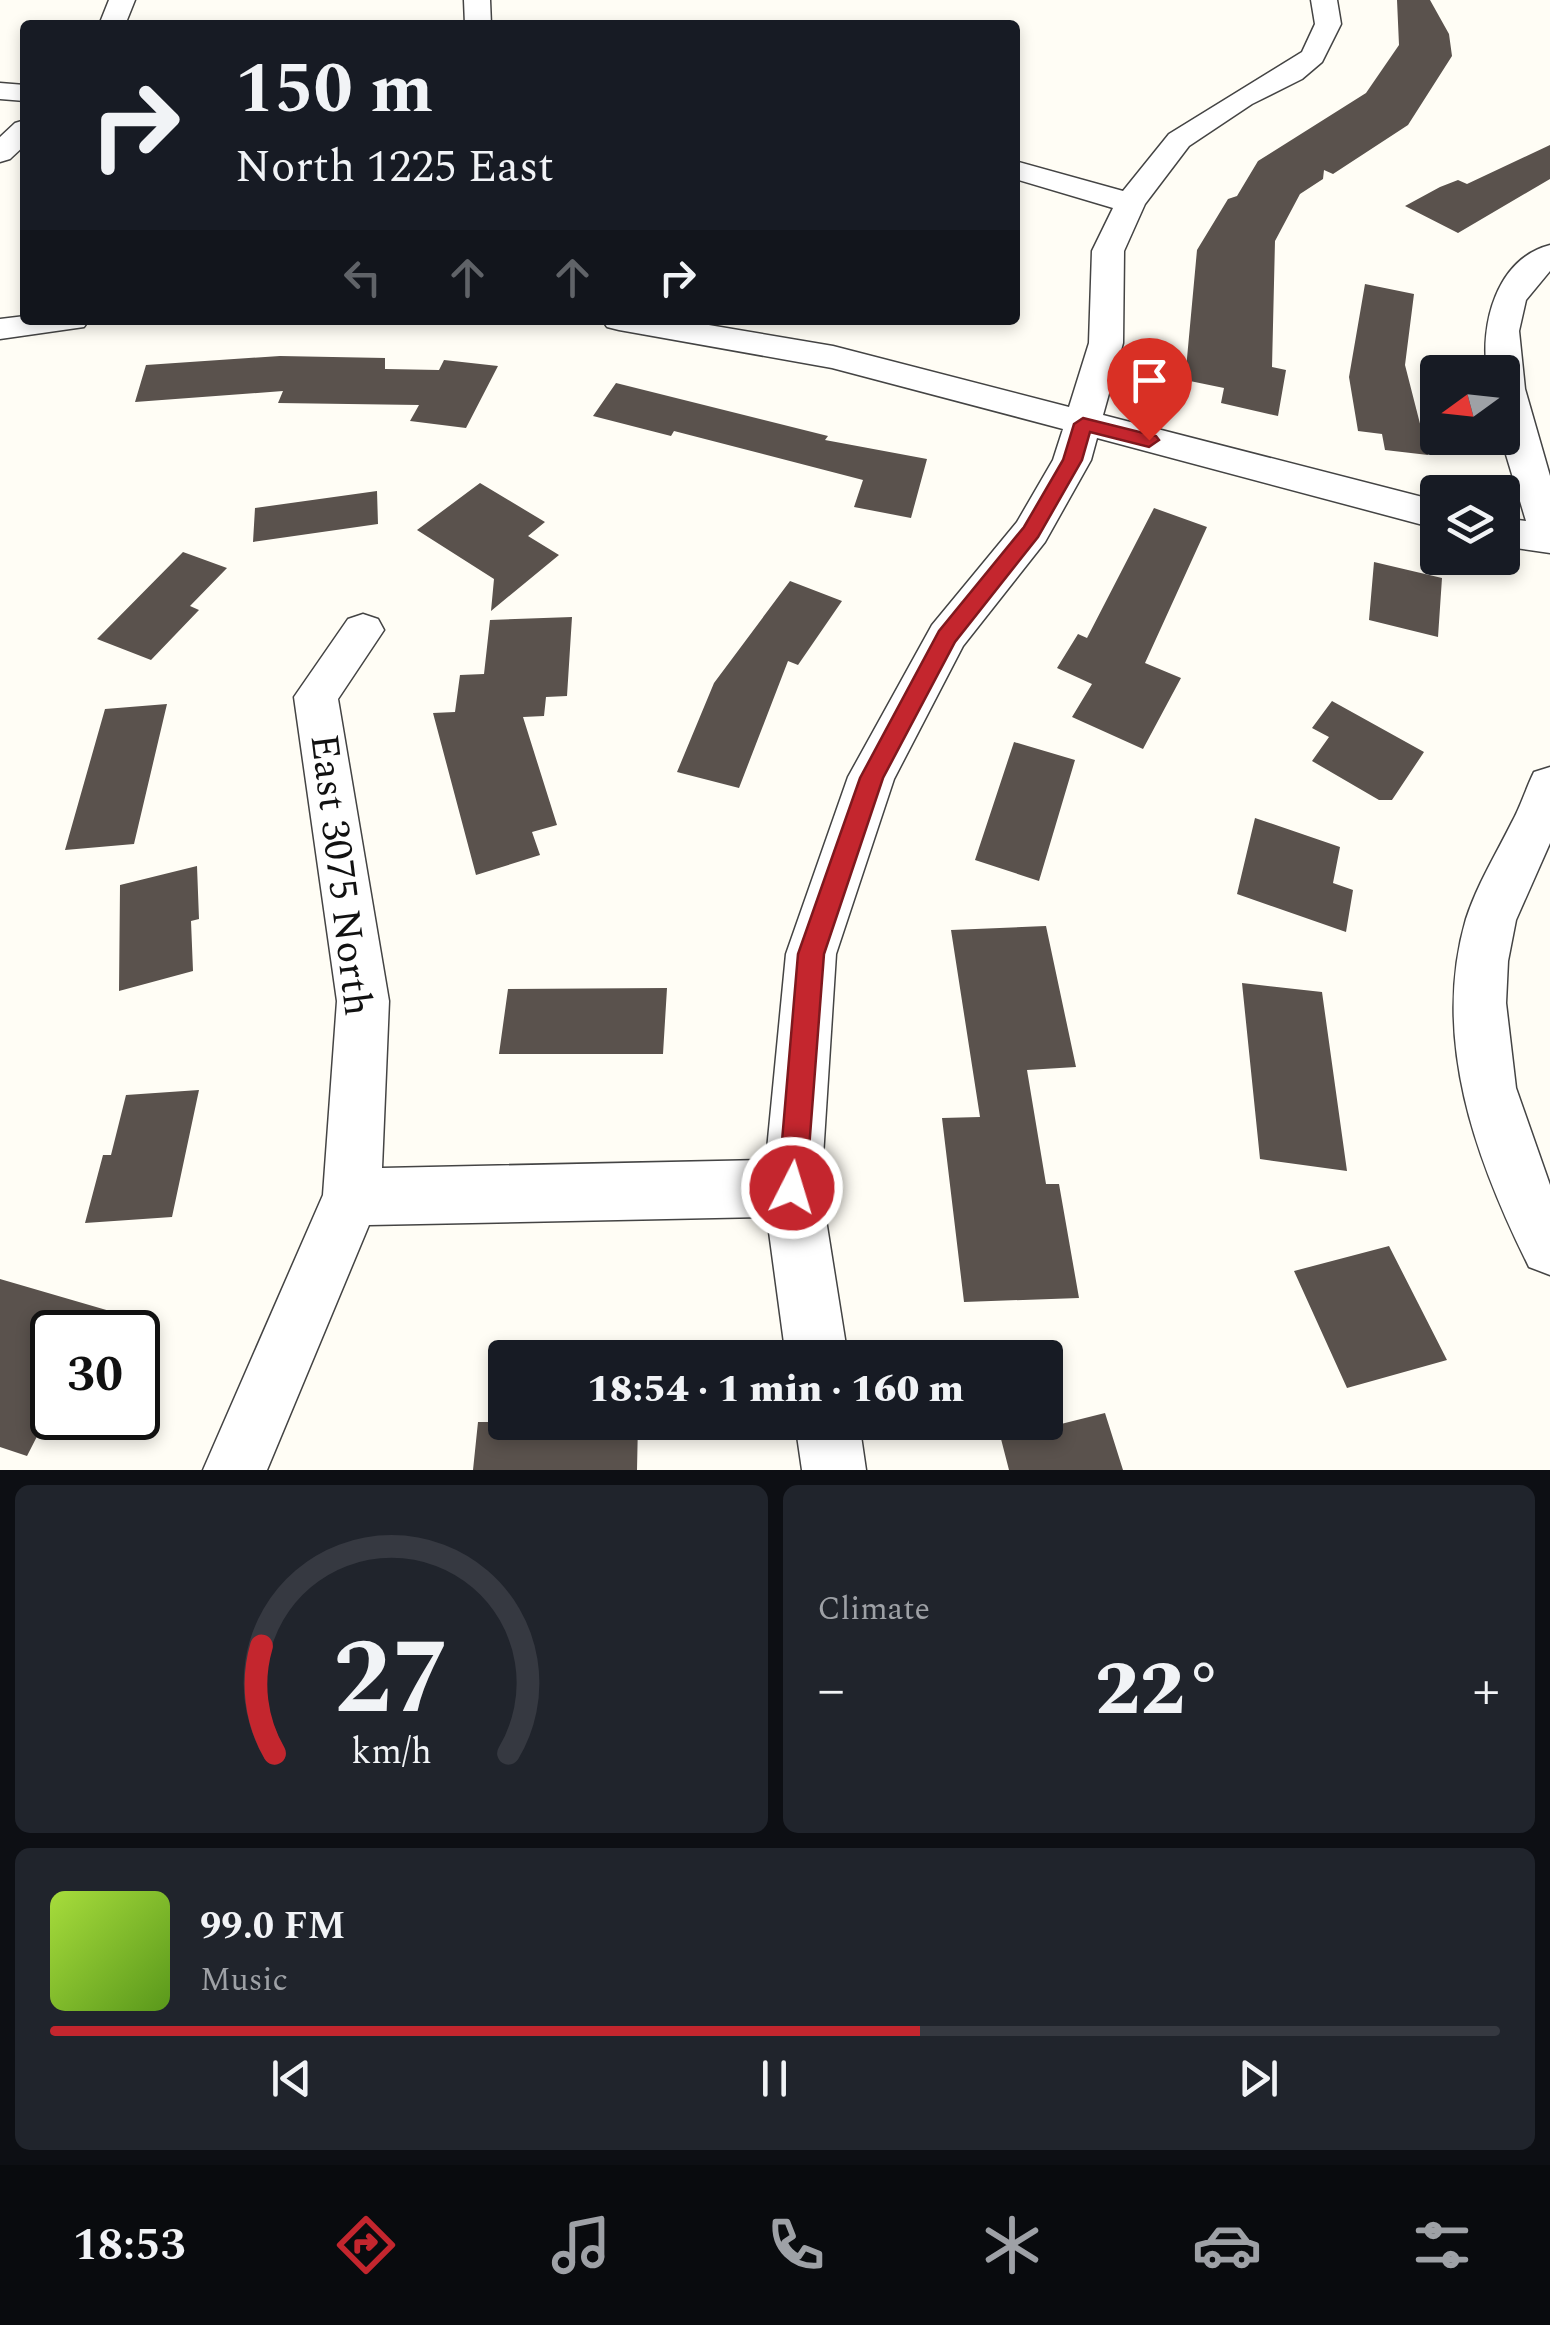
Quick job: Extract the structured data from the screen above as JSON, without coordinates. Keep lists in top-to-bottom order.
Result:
{
  "streets": {
    "street": ["East 3075 North"]
  },
  "north": "left",
  "page": {
    "turn": ["150 m", "North 1225 East"],
    "limit": "30",
    "trip": "18:54 · 1 min · 160 m",
    "tile": "Climate",
    "heat": ["−", "22°", "+"],
    "song": ["99.0 FM", "Music"],
    "tabs": "18:53",
    "gauge": ["27", "km/h"]
  }
}
